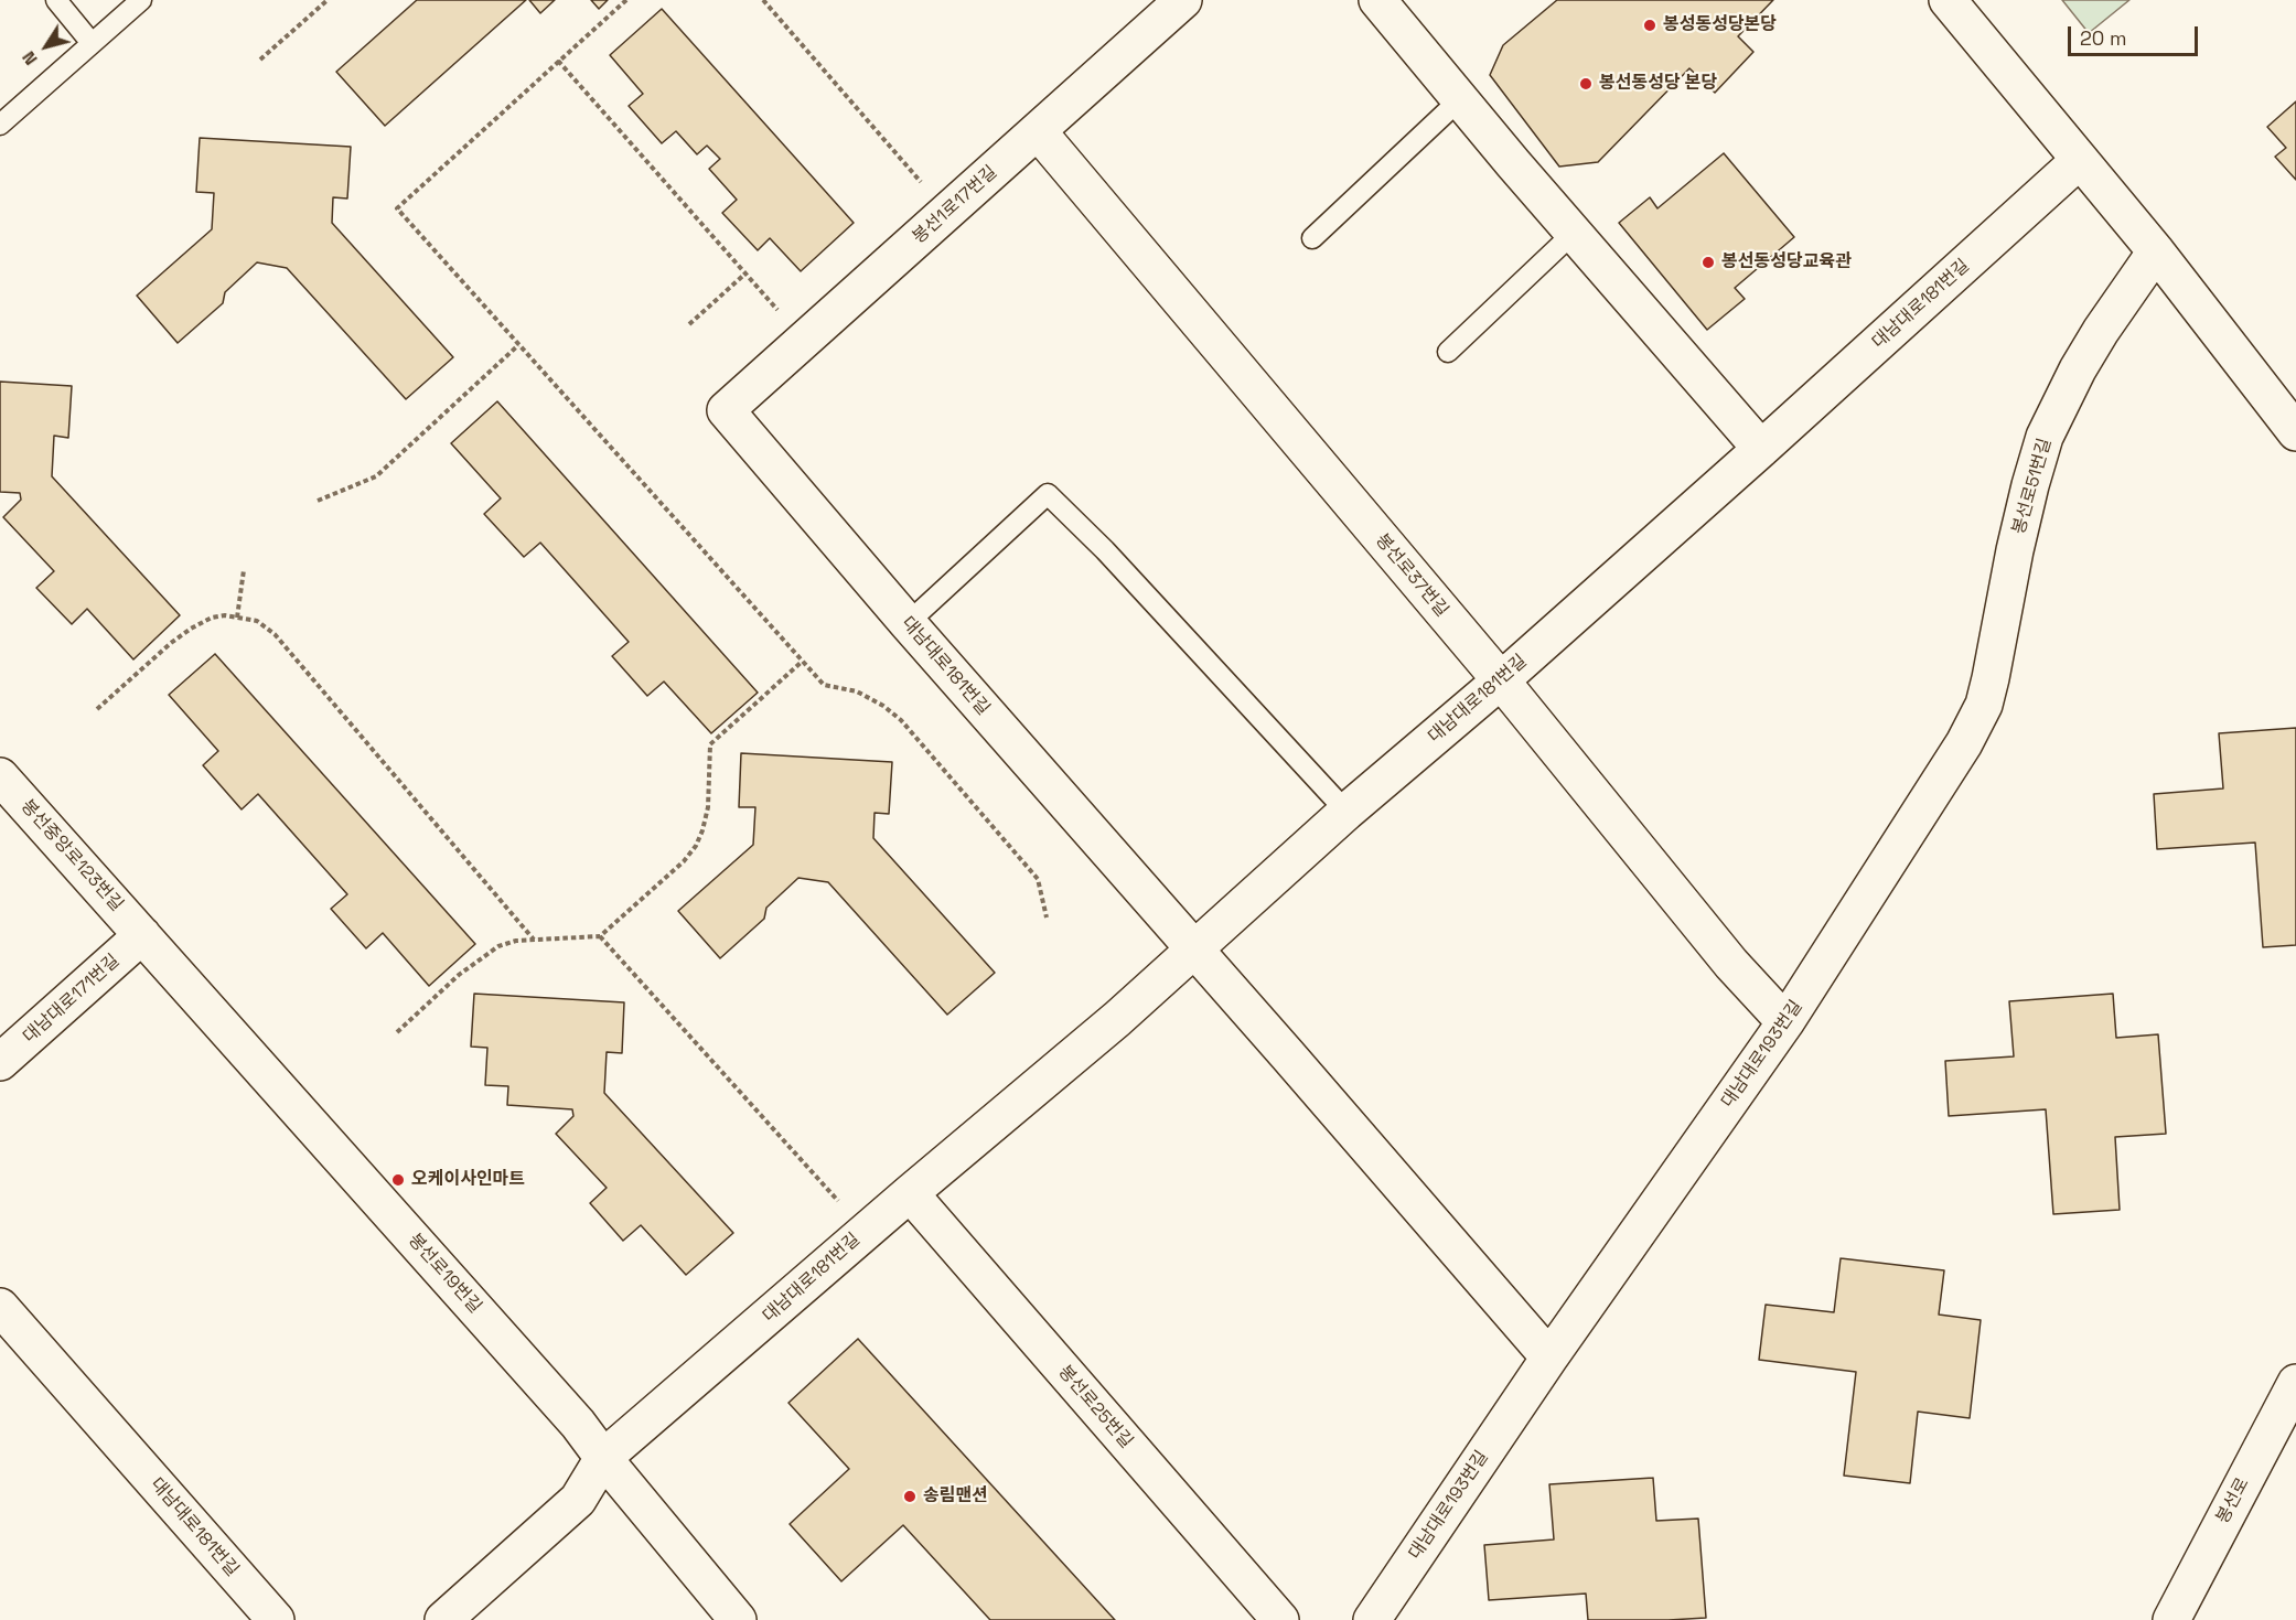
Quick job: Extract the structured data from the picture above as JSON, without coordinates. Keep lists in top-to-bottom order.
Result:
{
  "streets": {
    "street": [
      "봉선1로17번길",
      "대남대로181번길",
      "봉선로51번길",
      "봉선로37번길",
      "봉선중앙로123번길",
      "대남대로171번길",
      "대남대로193번길",
      "봉선로19번길",
      "봉선로25번길",
      "봉선로"
    ]
  },
  "crossings": [
    ["봉선1로17번길", "대남대로181번길"],
    ["봉선1로17번길", "봉선로37번길"],
    ["대남대로181번길", "봉선로37번길"],
    ["대남대로181번길", "봉선로19번길"],
    ["대남대로181번길", "봉선로25번길"],
    ["봉선로51번길", "대남대로193번길"],
    ["봉선로37번길", "대남대로193번길"],
    ["봉선중앙로123번길", "대남대로171번길"],
    ["봉선중앙로123번길", "봉선로19번길"],
    ["대남대로171번길", "봉선로19번길"]
  ],
  "places": [
    "봉성동성당본당",
    "봉선동성당 본당",
    "봉선동성당교육관",
    "오케이사인마트",
    "송림맨션"
  ],
  "scale_bar": "20 m",
  "north": "bottom left"
}
